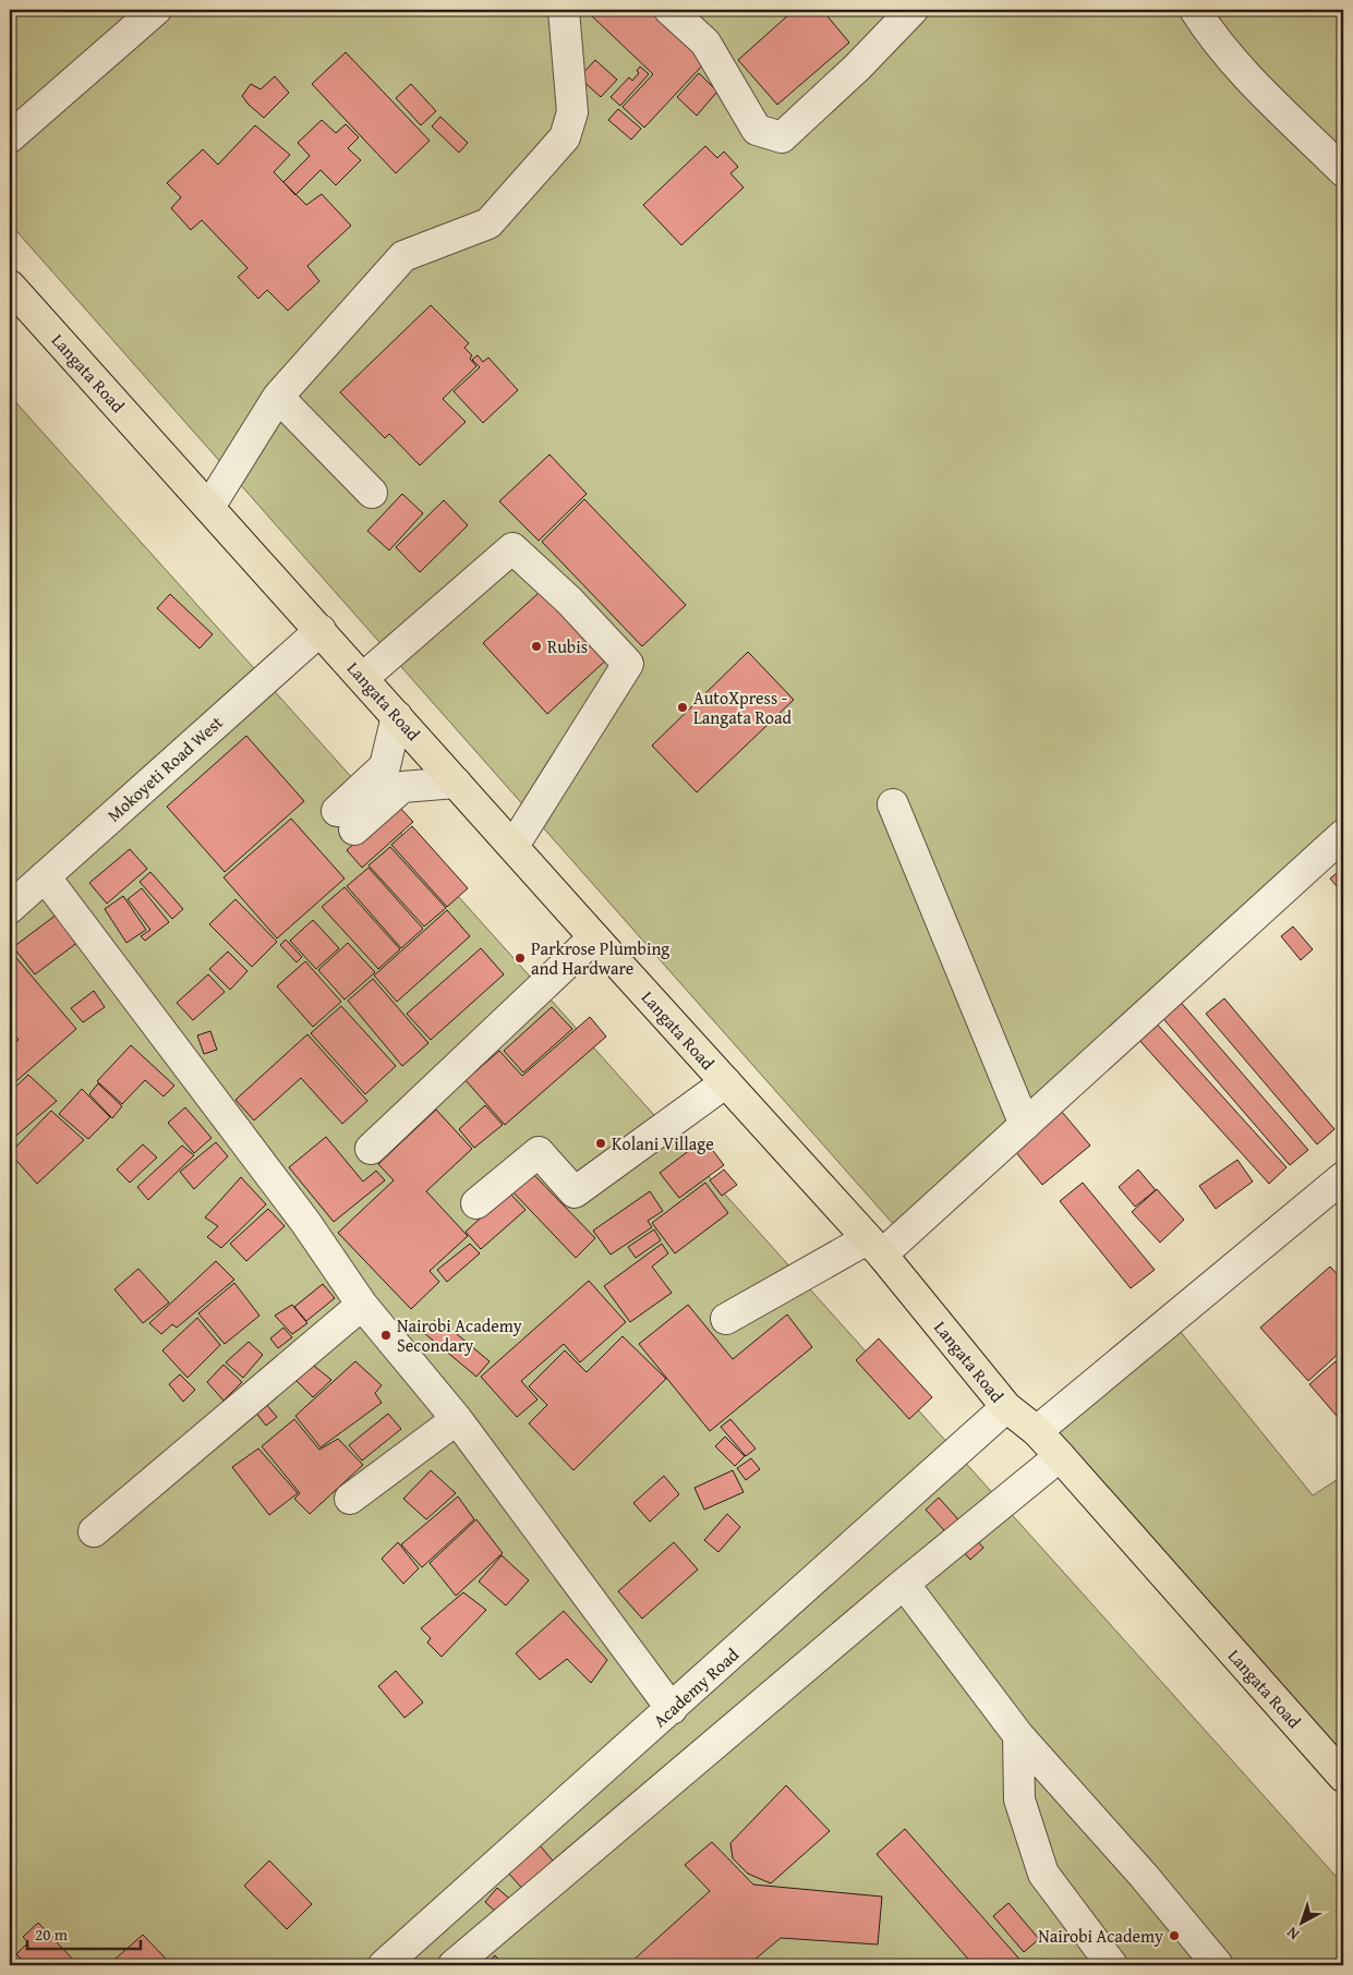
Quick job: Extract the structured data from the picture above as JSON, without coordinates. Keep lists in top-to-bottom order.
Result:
{
  "streets": {
    "main road": ["Langata Road"],
    "street": ["Mokoyeti Road West", "Academy Road"]
  },
  "crossings": [
    ["Langata Road", "Mokoyeti Road West"],
    ["Langata Road", "Academy Road"]
  ],
  "places": [
    "Rubis",
    "AutoXpress - Langata Road",
    "Parkrose Plumbing and Hardware",
    "Kolani Village",
    "Nairobi Academy Secondary",
    "Nairobi Academy"
  ],
  "scale_bar": "20 m",
  "north": "bottom left"
}
